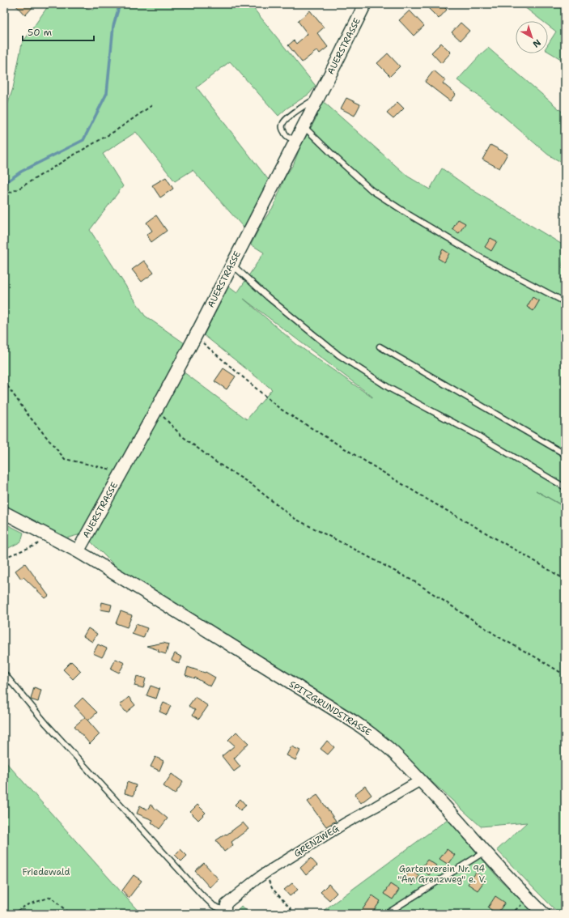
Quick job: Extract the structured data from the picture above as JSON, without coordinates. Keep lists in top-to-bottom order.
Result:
{
  "streets": {
    "street": ["AUERSTRASSE", "SPITZGRUNDSTRASSE", "GRENZWEG"]
  },
  "crossings": [
    ["AUERSTRASSE", "SPITZGRUNDSTRASSE"],
    ["SPITZGRUNDSTRASSE", "GRENZWEG"]
  ],
  "parks": ["Gartenverein Nr. 94 \"Am Grenzweg\" e. V.", "Friedewald"],
  "scale_bar": "50 m",
  "north": "bottom right"
}
